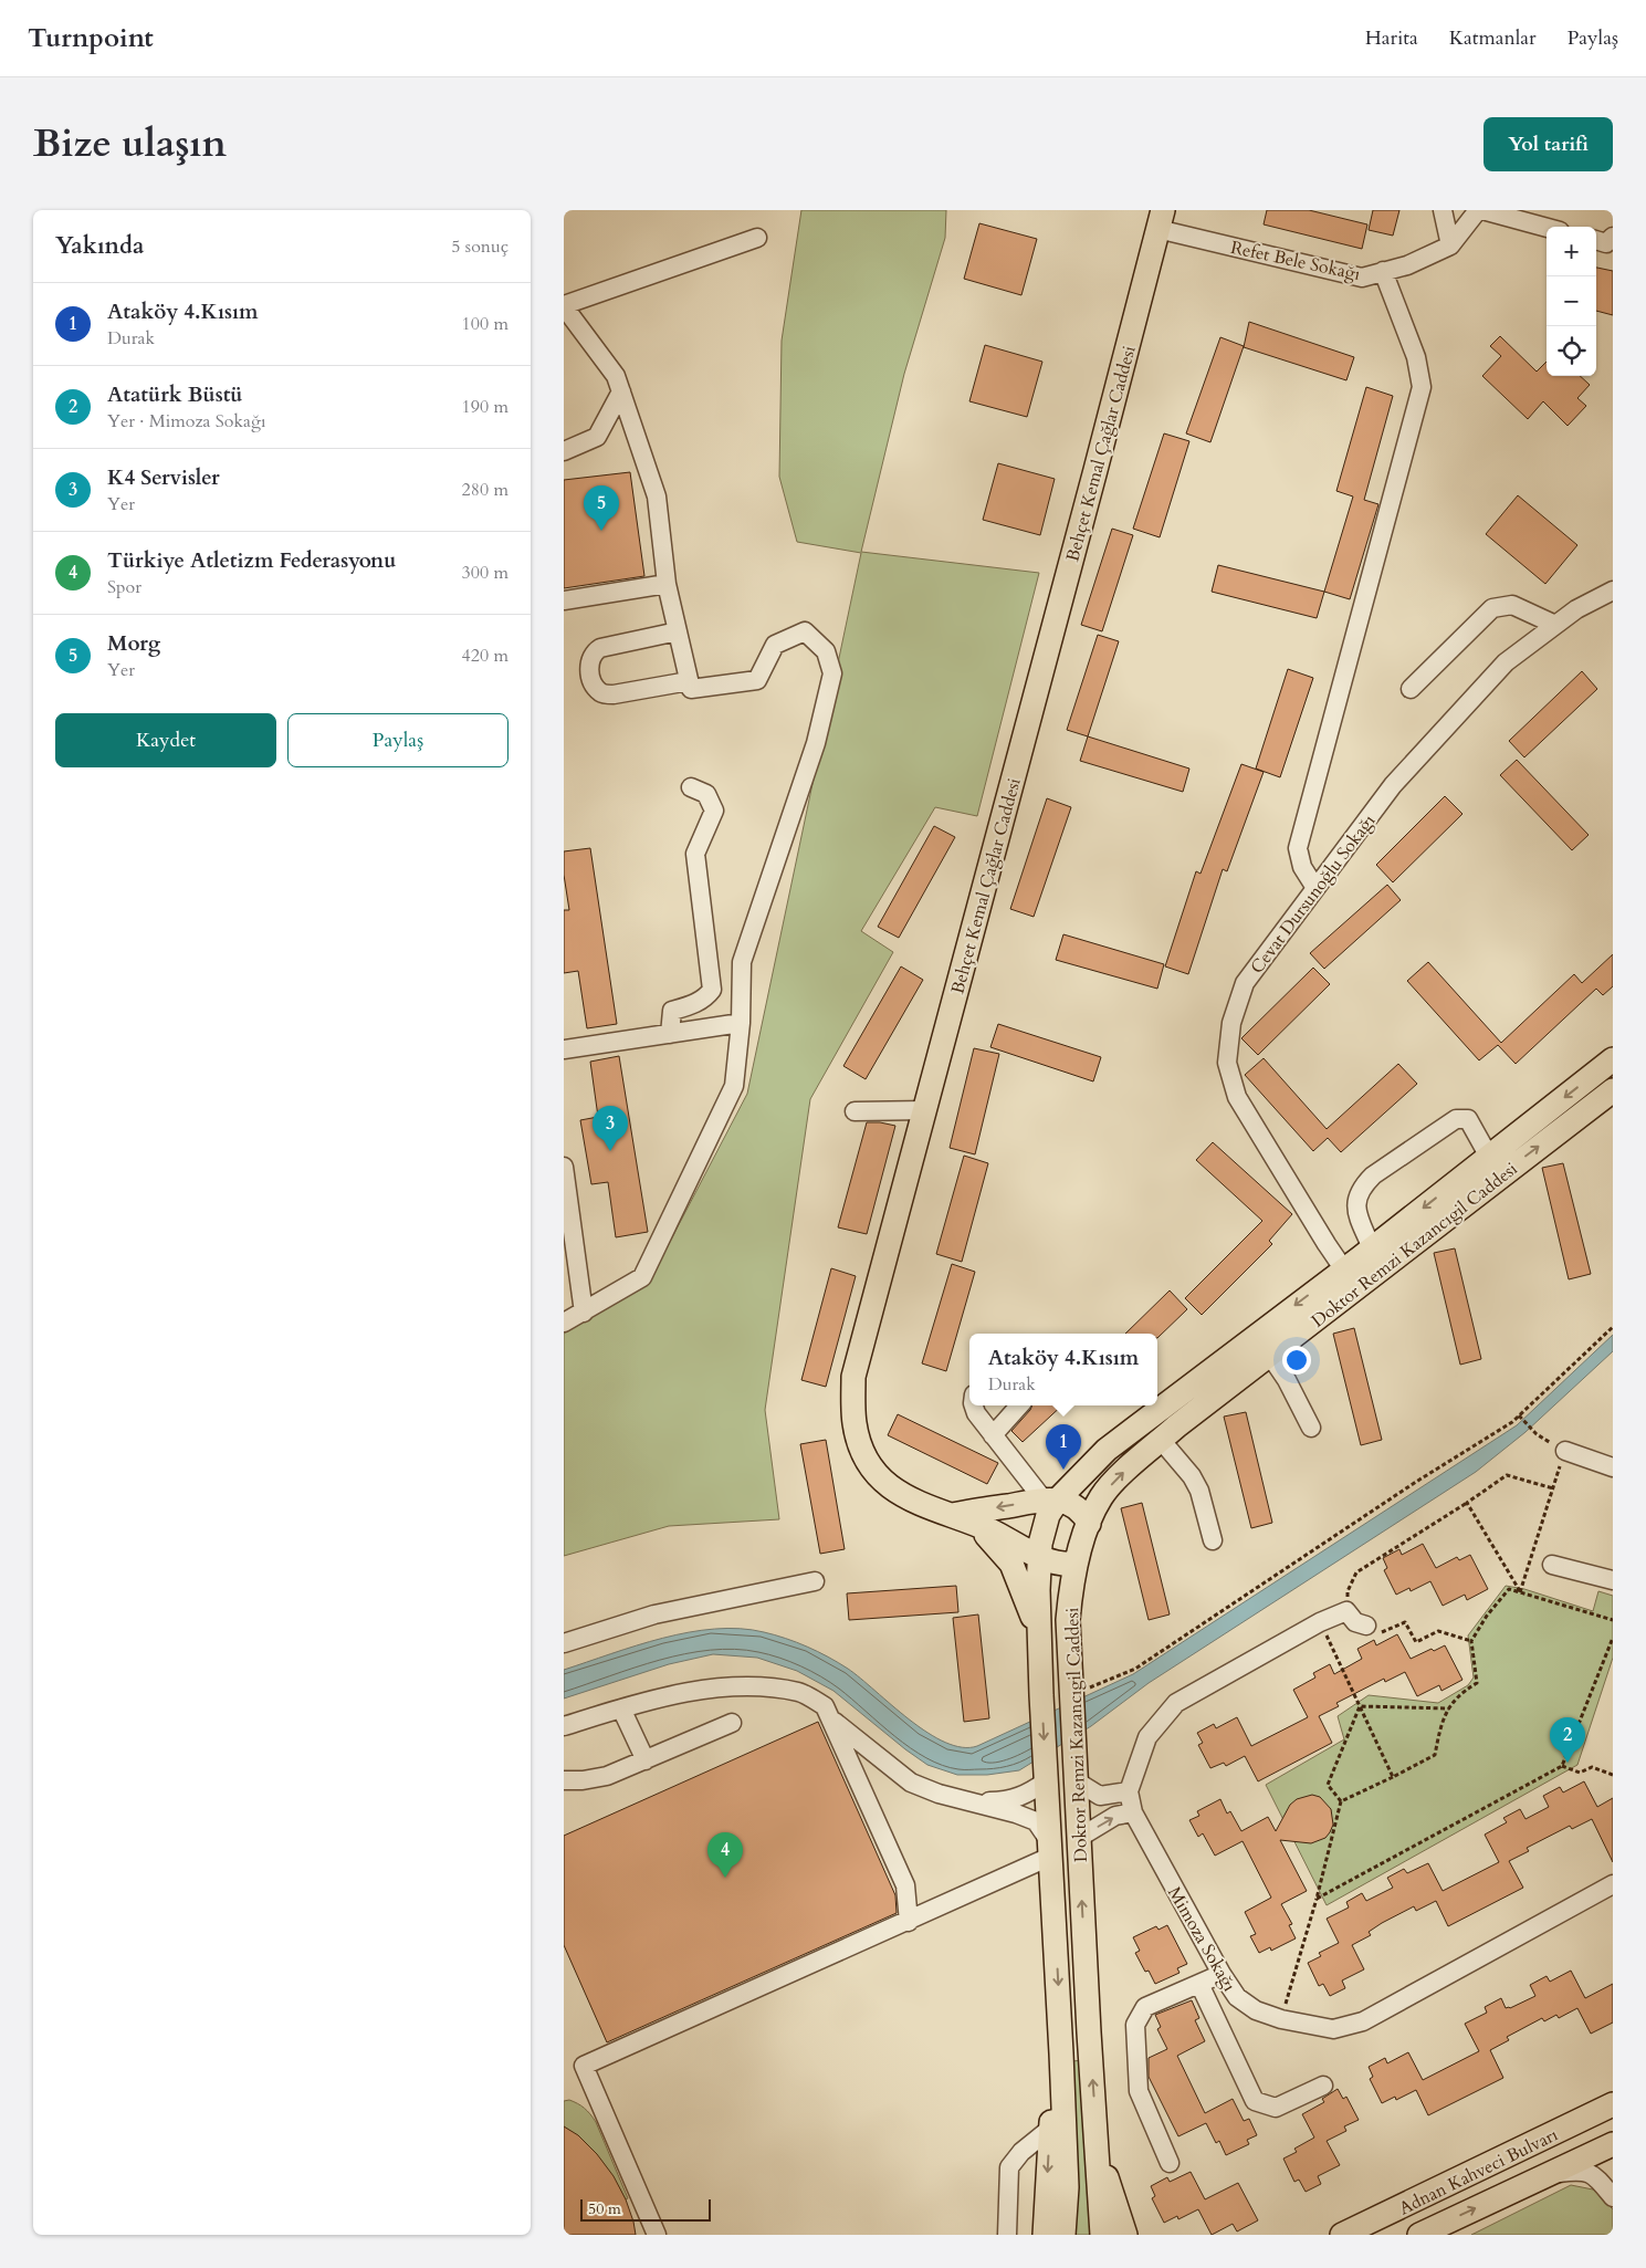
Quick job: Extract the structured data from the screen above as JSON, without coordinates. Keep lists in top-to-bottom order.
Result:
{
  "streets": {
    "main road": ["Behçet Kemal Çağlar Caddesi", "Doktor Remzi Kazancıgil Caddesi", "Adnan Kahveci Bulvarı"],
    "street": ["Refet Bele Sokağı", "Cevat Dursunoğlu Sokağı", "Mimoza Sokağı"]
  },
  "crossings": [
    ["Refet Bele Sokağı", "Behçet Kemal Çağlar Caddesi"],
    ["Behçet Kemal Çağlar Caddesi", "Doktor Remzi Kazancıgil Caddesi"],
    ["Cevat Dursunoğlu Sokağı", "Doktor Remzi Kazancıgil Caddesi"]
  ],
  "scale_bar": "50 m",
  "page": {
    "header": "Turnpoint",
    "nav": ["Harita", "Katmanlar", "Paylaş"],
    "title": "Bize ulaşın",
    "buttons": [
      "Yol tarifi",
      ["Kaydet", "Paylaş"]
    ],
    "heading": ["Yakında", "5 sonuç"],
    "map_buttons": ["+", "−"],
    "list": [
      {
        "mark": "1",
        "name": "Ataköy 4.Kısım",
        "note": "Durak",
        "value": "100 m"
      },
      {
        "mark": "2",
        "name": "Atatürk Büstü",
        "note": "Yer · Mimoza Sokağı",
        "value": "190 m"
      },
      {
        "mark": "3",
        "name": "K4 Servisler",
        "note": "Yer",
        "value": "280 m"
      },
      {
        "mark": "4",
        "name": "Türkiye Atletizm Federasyonu",
        "note": "Spor",
        "value": "300 m"
      },
      {
        "mark": "5",
        "name": "Morg",
        "note": "Yer",
        "value": "420 m"
      }
    ],
    "pins": [
      "5",
      "3",
      "1",
      "2",
      "4"
    ],
    "popup": ["Ataköy 4.Kısım", "Durak"],
    "scale": "50 m"
  }
}
